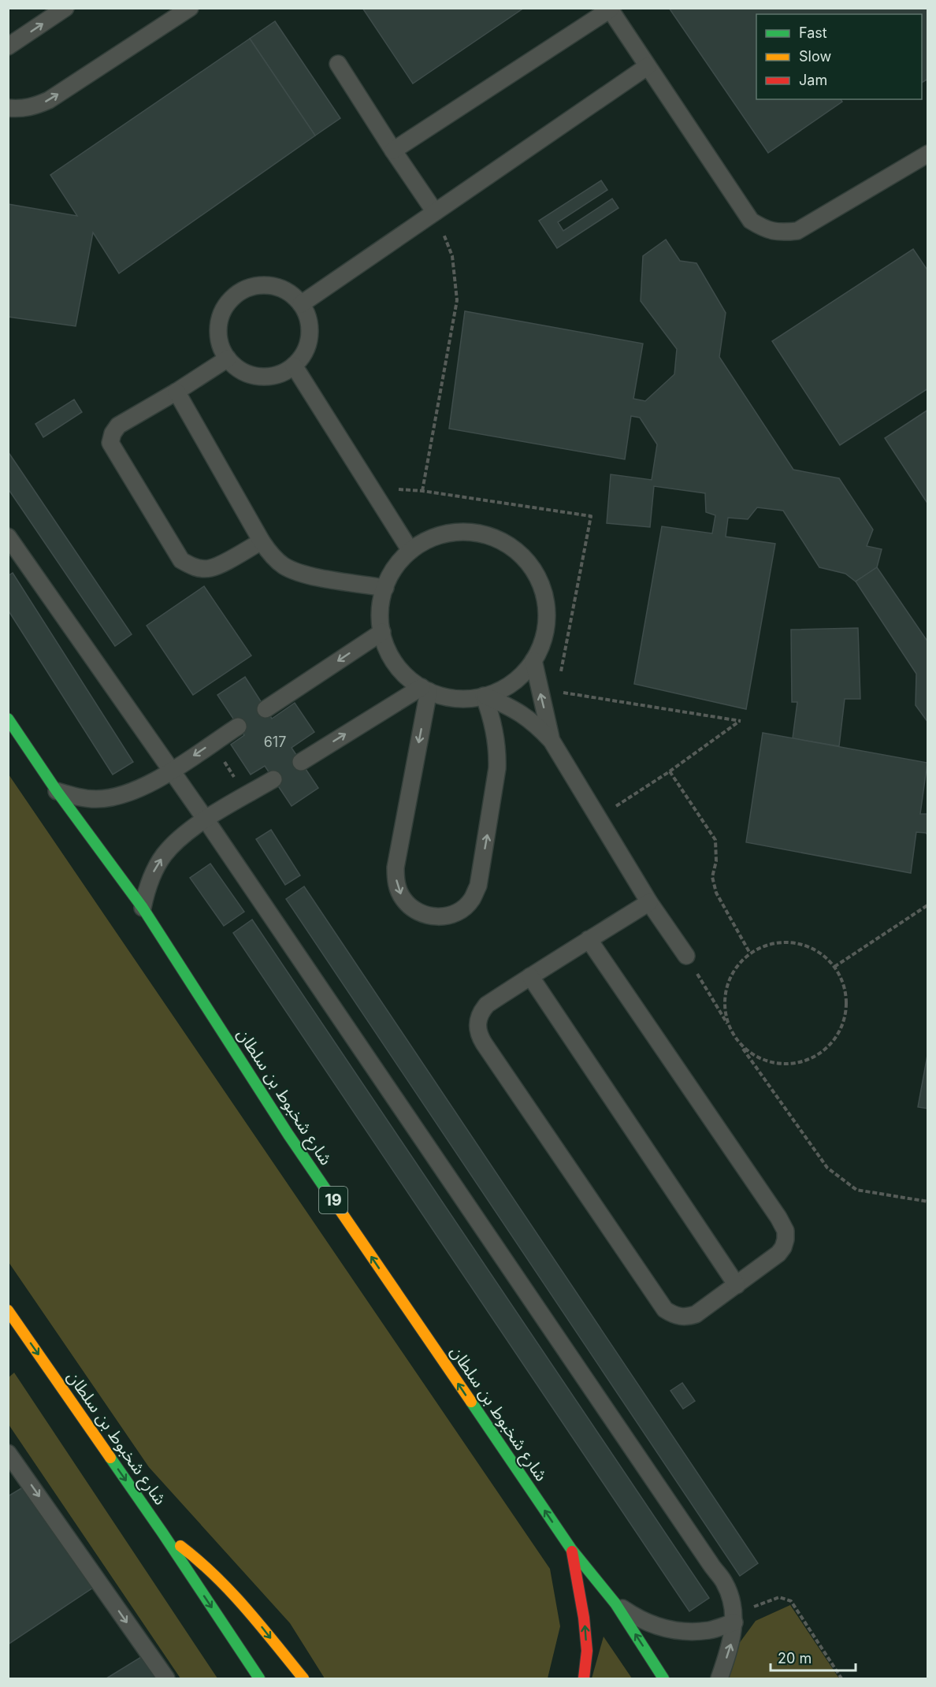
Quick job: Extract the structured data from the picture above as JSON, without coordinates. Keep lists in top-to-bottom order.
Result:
{
  "streets": {
    "main road": ["شارع شخبوط بن سلطان", "19"]
  },
  "house_numbers": ["617"],
  "legend": ["Fast", "Slow", "Jam"],
  "scale_bar": "20 m"
}
